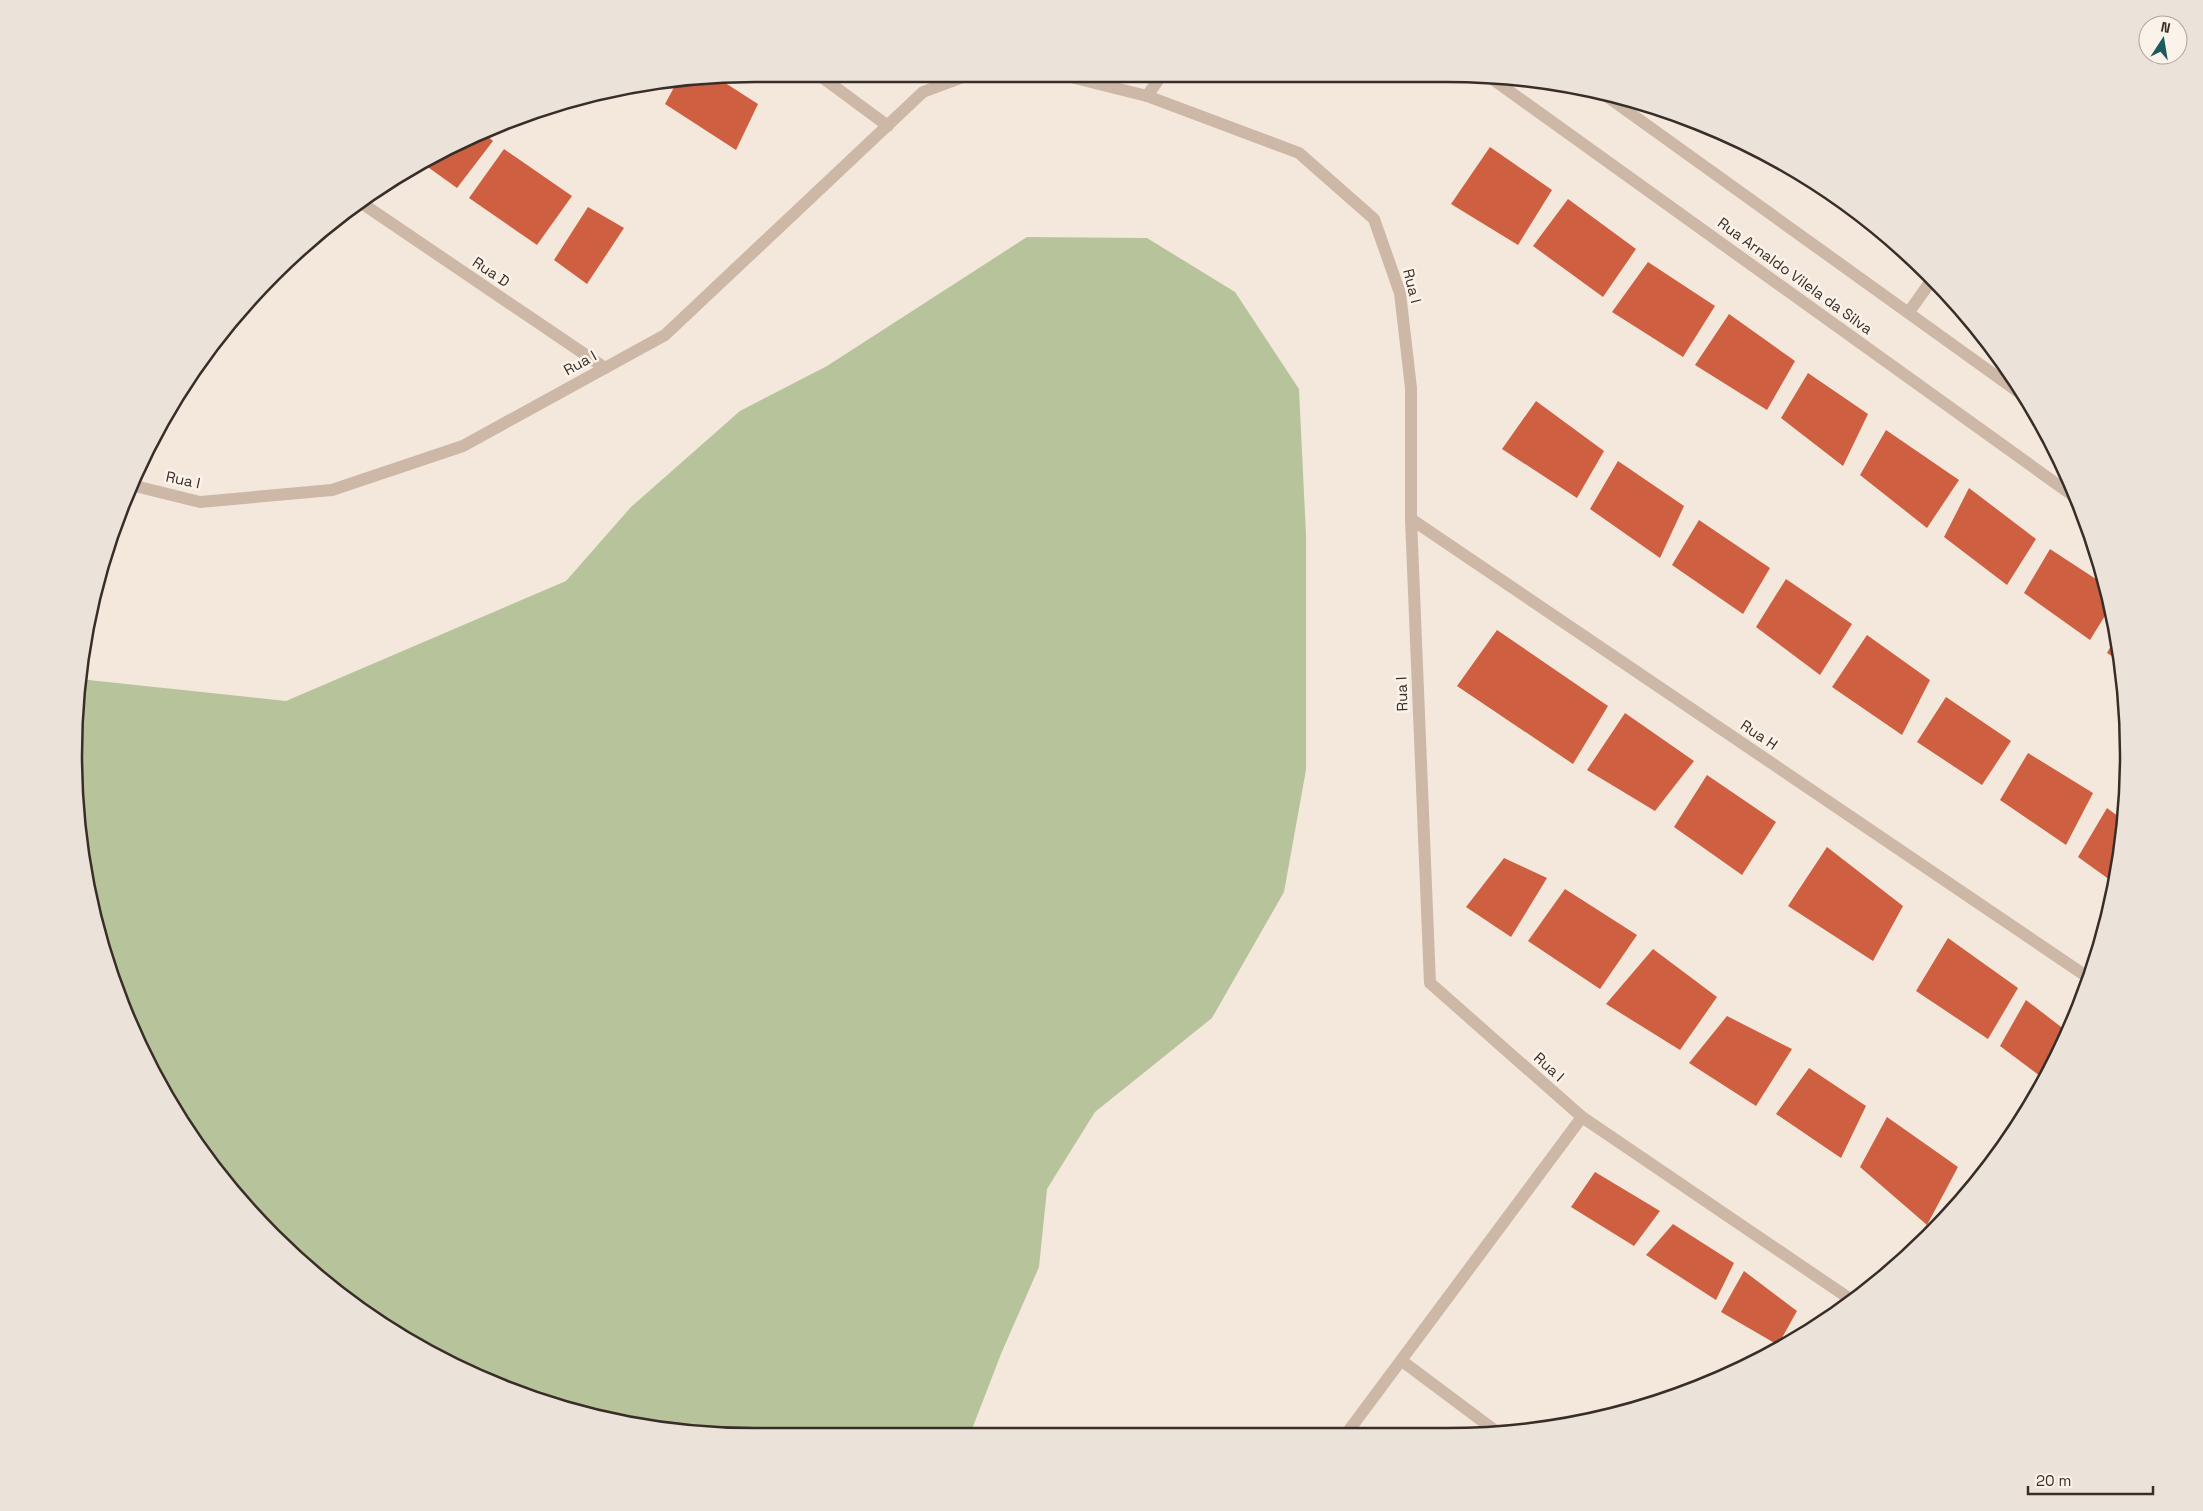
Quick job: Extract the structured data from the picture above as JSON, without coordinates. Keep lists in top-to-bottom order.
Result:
{
  "streets": {
    "street": [
      "Rua D",
      "Rua Arnaldo Vilela da Silva",
      "Rua I",
      "Rua H"
    ]
  },
  "crossings": [
    ["Rua D", "Rua I"],
    ["Rua I", "Rua H"]
  ],
  "scale_bar": "20 m",
  "north": "top"
}
